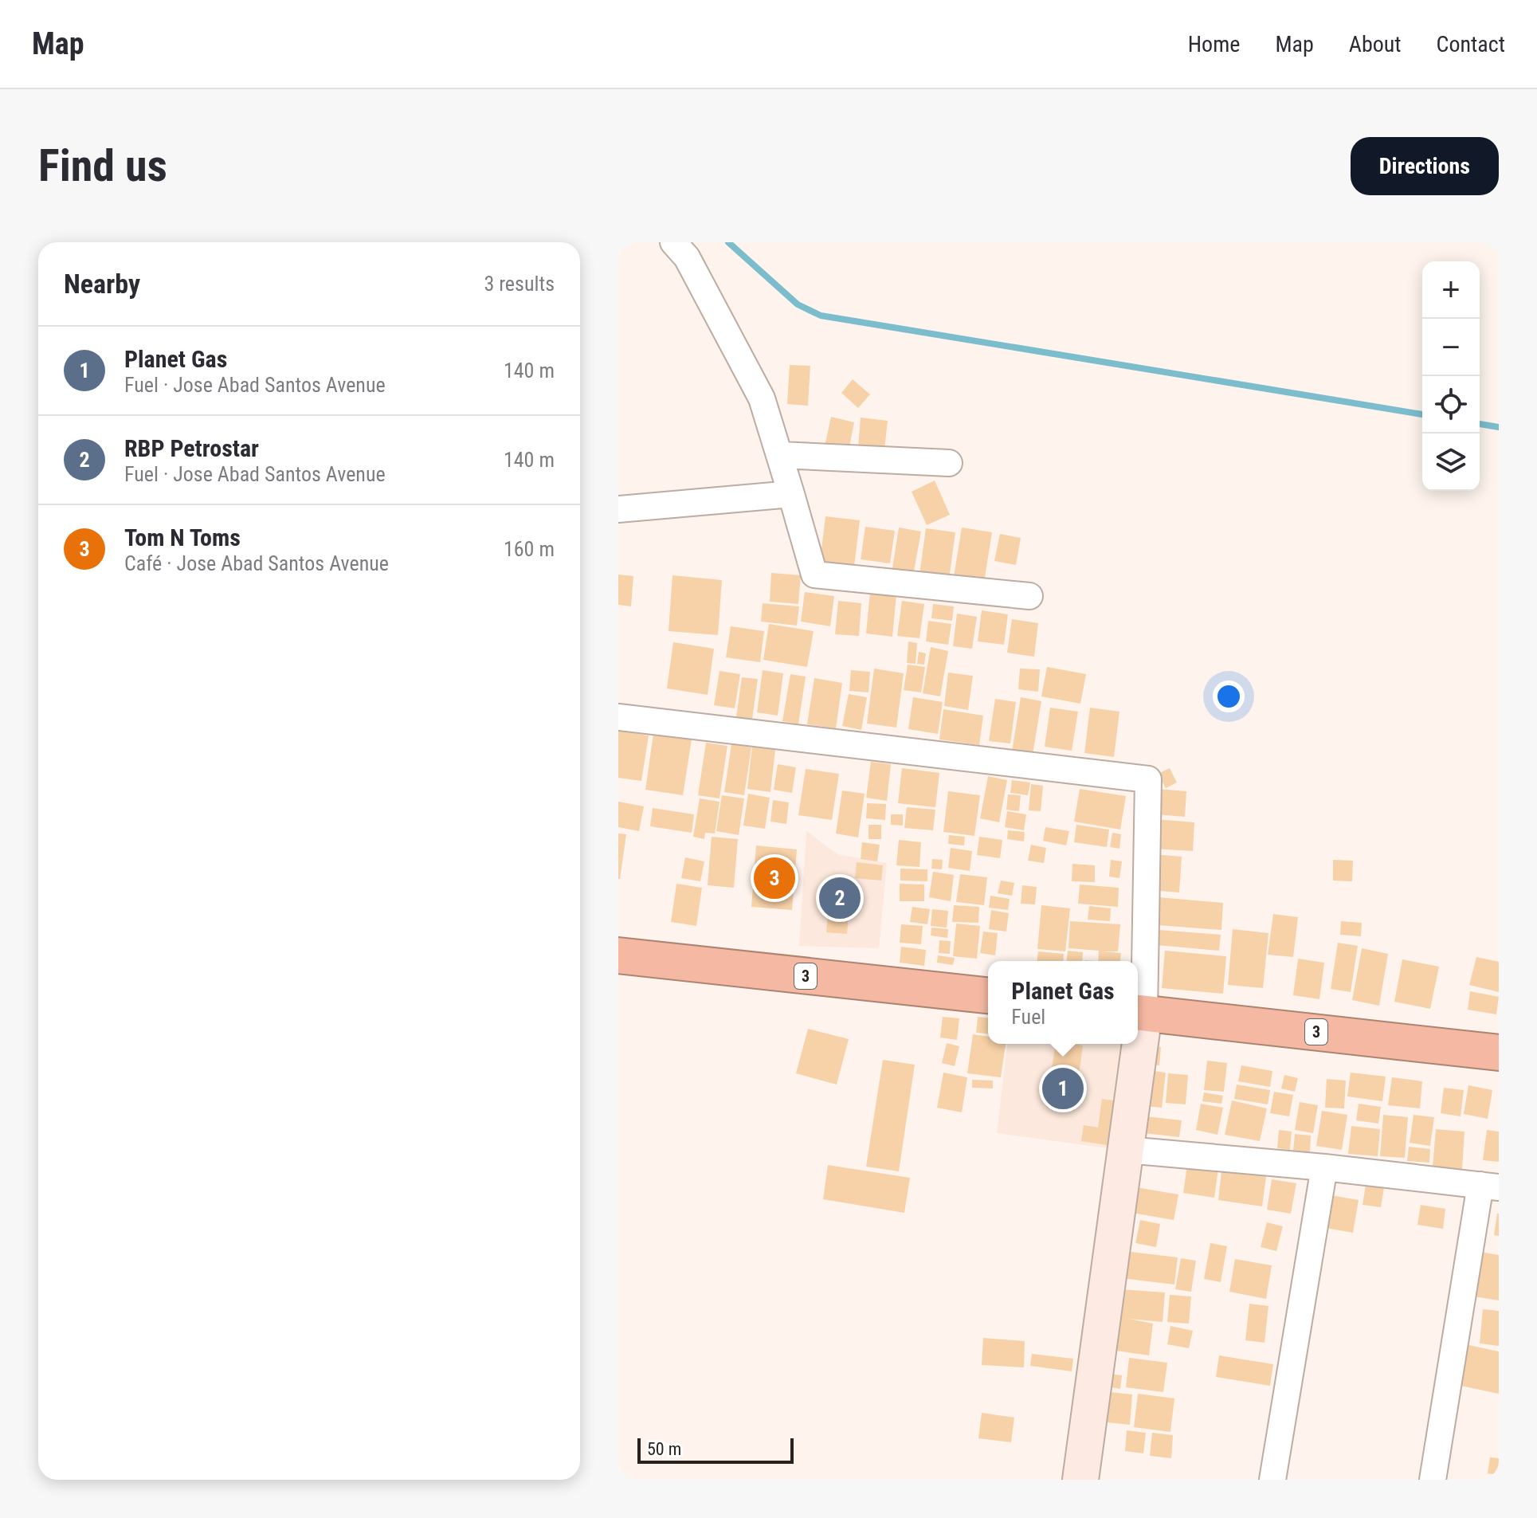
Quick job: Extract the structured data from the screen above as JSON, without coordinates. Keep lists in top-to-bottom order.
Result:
{
  "streets": {
    "highway": ["3"]
  },
  "scale_bar": "50 m",
  "page": {
    "header": "Map",
    "nav": [
      "Home",
      "Map",
      "About",
      "Contact"
    ],
    "buttons": "Directions",
    "title": "Find us",
    "heading": ["Nearby", "3 results"],
    "map_buttons": ["+", "−"],
    "list": [
      {
        "mark": "1",
        "name": "Planet Gas",
        "note": "Fuel · Jose Abad Santos Avenue",
        "value": "140 m"
      },
      {
        "mark": "2",
        "name": "RBP Petrostar",
        "note": "Fuel · Jose Abad Santos Avenue",
        "value": "140 m"
      },
      {
        "mark": "3",
        "name": "Tom N Toms",
        "note": "Café · Jose Abad Santos Avenue",
        "value": "160 m"
      }
    ],
    "pins": ["3", "2", "1"],
    "popup": ["Planet Gas", "Fuel"],
    "scale": "50 m"
  }
}
